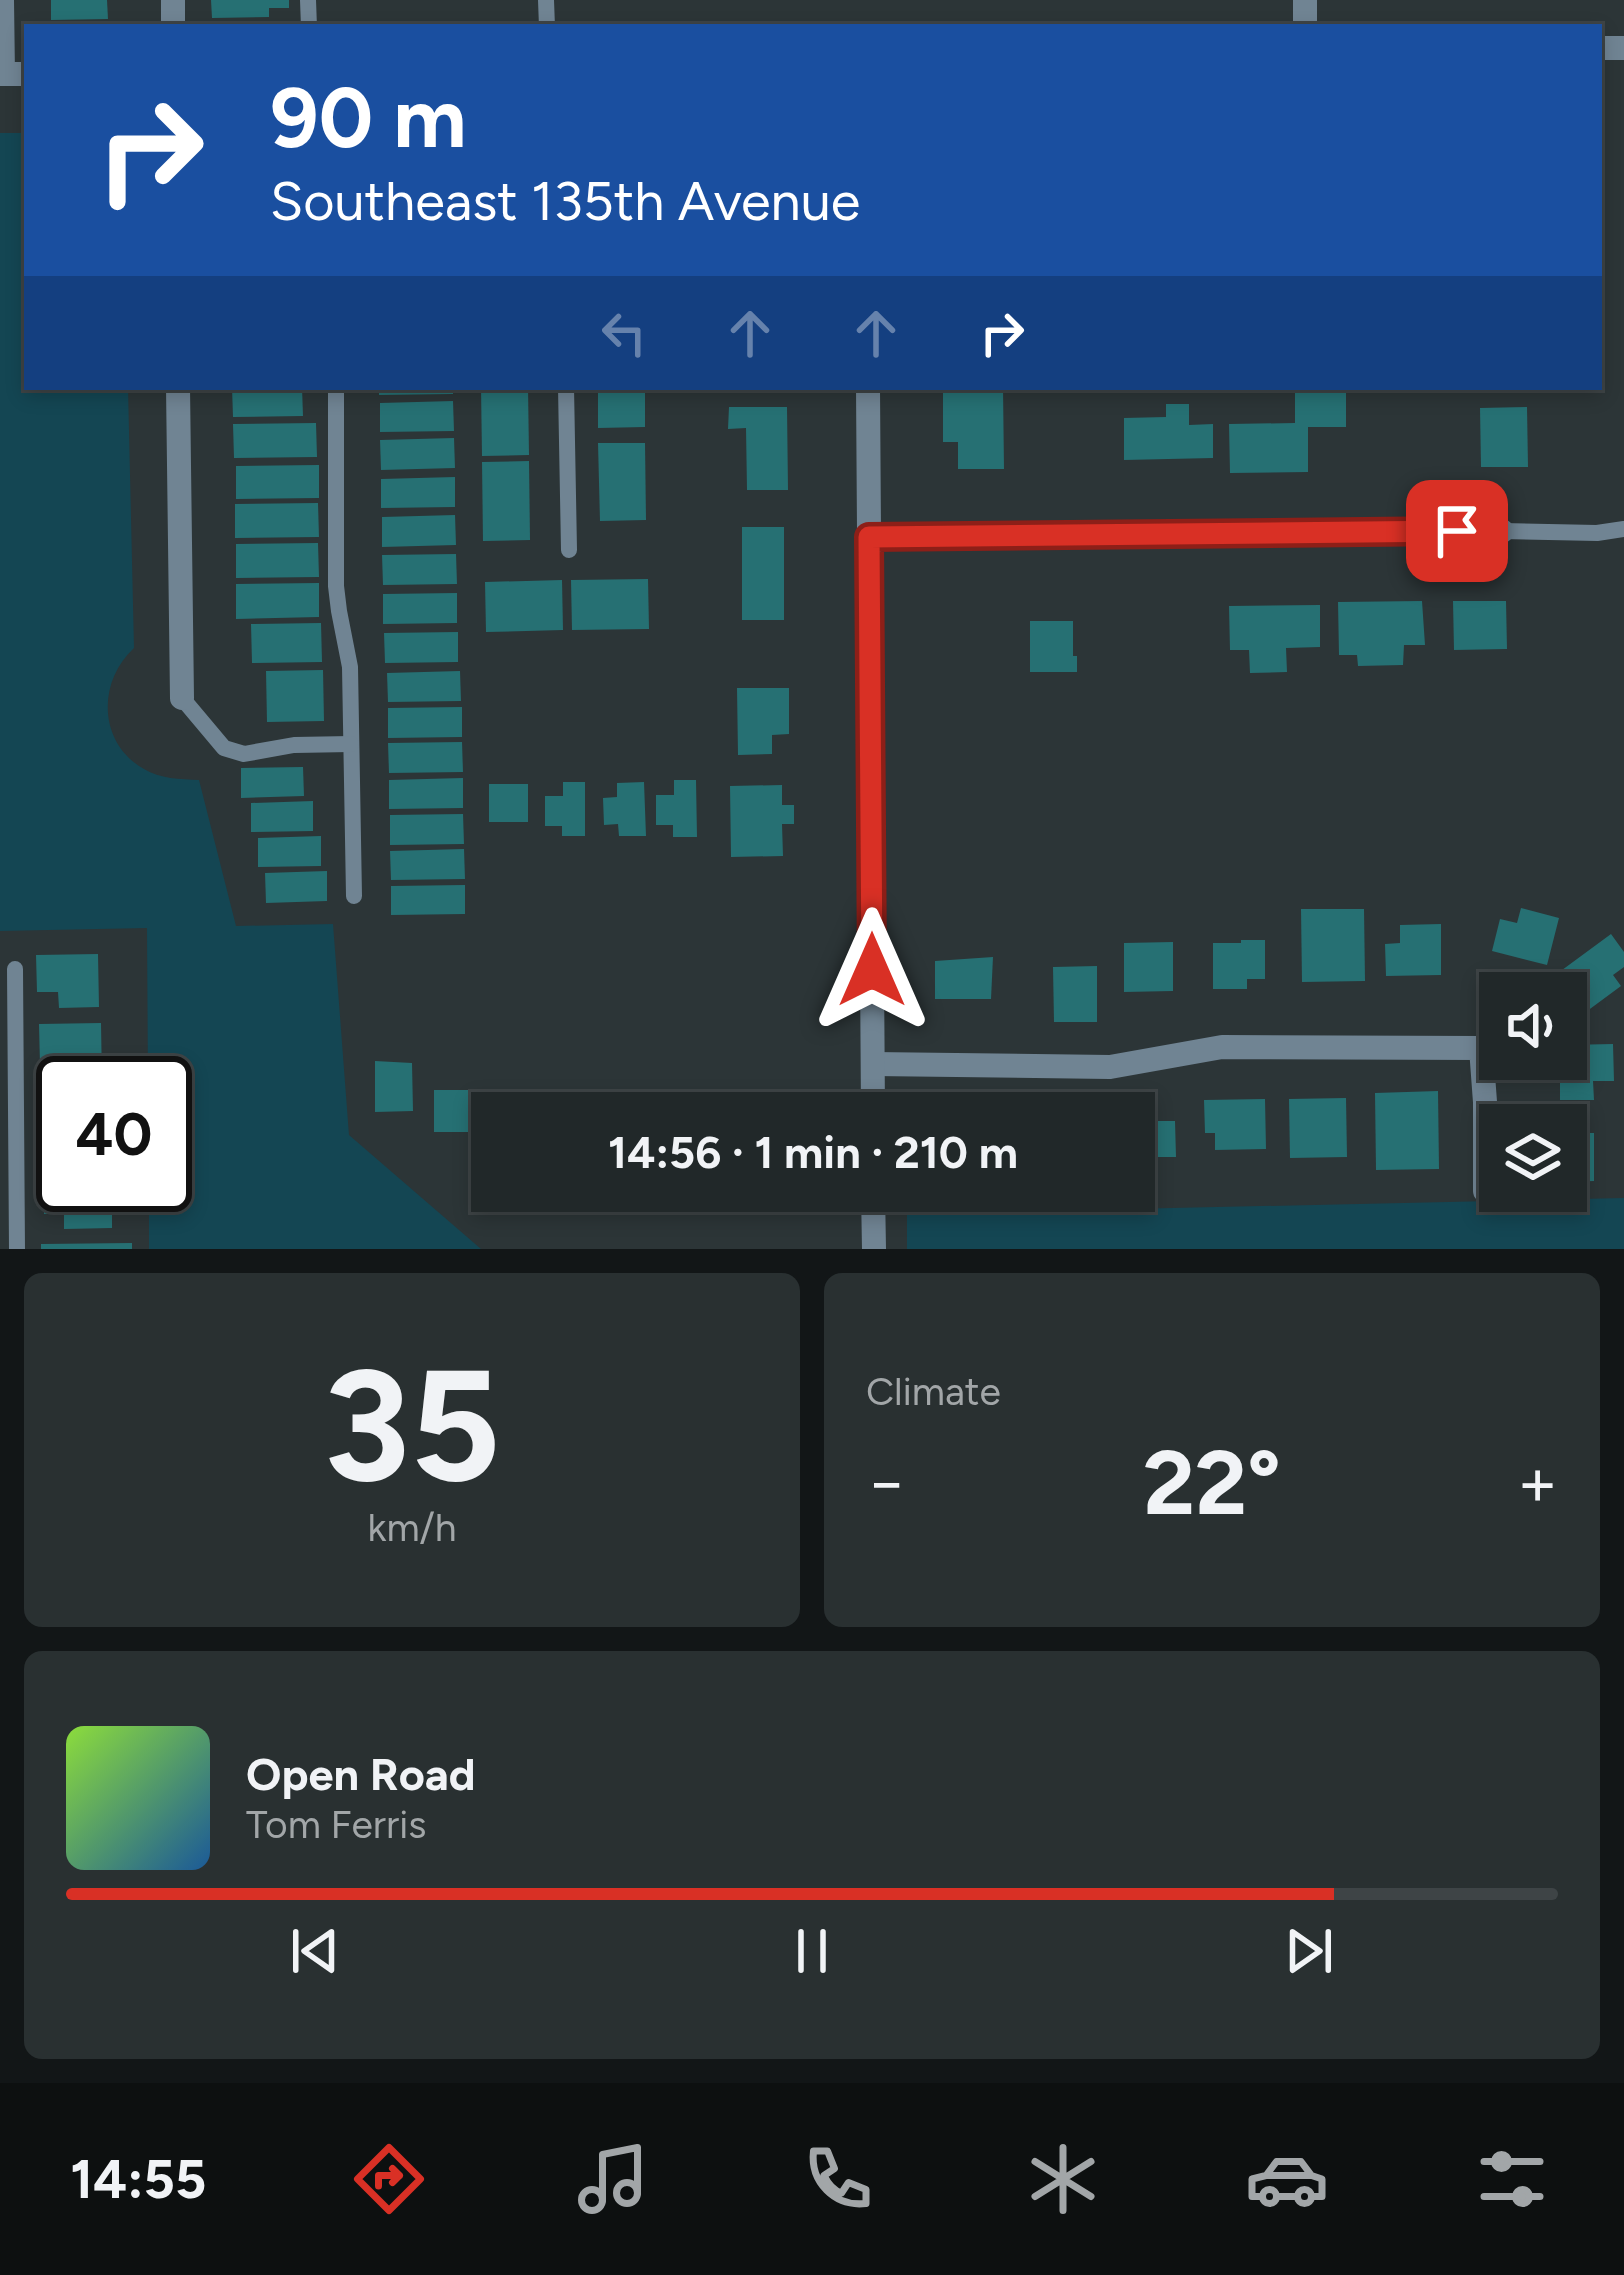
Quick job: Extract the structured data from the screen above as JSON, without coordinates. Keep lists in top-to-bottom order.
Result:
{
  "page": {
    "turn": ["90 m", "Southeast 135th Avenue"],
    "limit": "40",
    "trip": "14:56 · 1 min · 210 m",
    "tile": [
      ["35", "km/h"],
      "Climate"
    ],
    "heat": ["−", "22°", "+"],
    "song": ["Open Road", "Tom Ferris"],
    "tabs": "14:55"
  }
}
